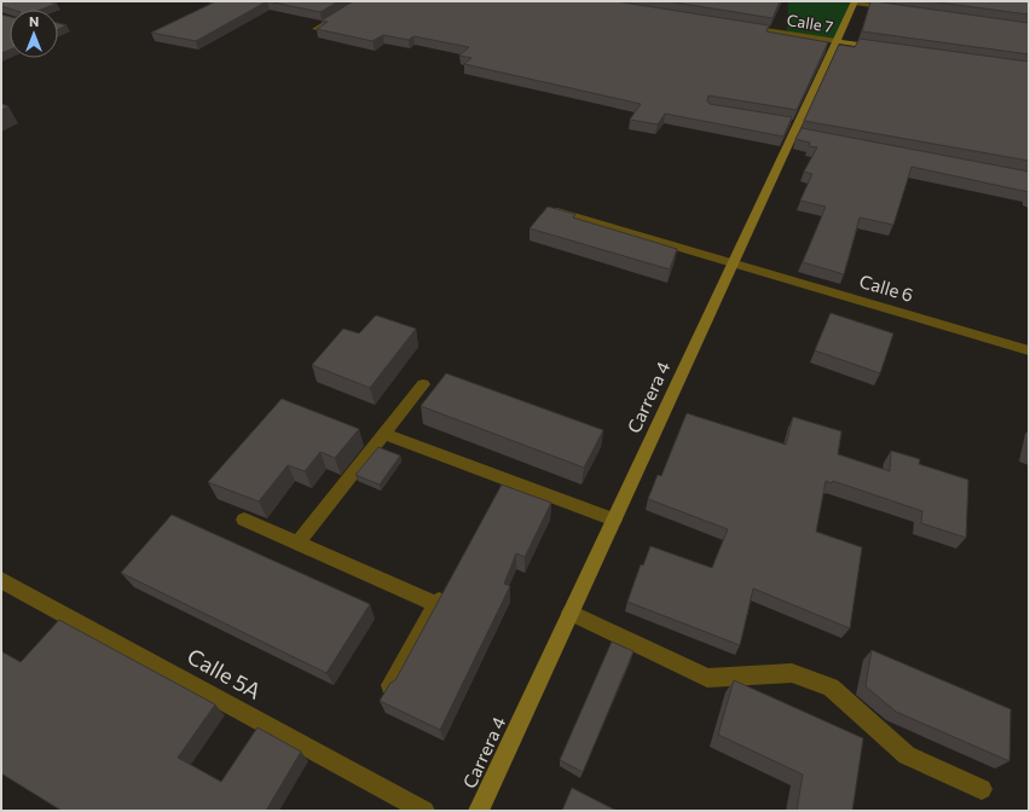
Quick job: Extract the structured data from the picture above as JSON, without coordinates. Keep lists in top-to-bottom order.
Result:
{
  "streets": {
    "street": [
      "Calle 7",
      "Calle 6",
      "Carrera 4",
      "Calle 5A"
    ]
  },
  "crossings": [
    ["Calle 7", "Carrera 4"],
    ["Calle 6", "Carrera 4"]
  ],
  "north": "top"
}
